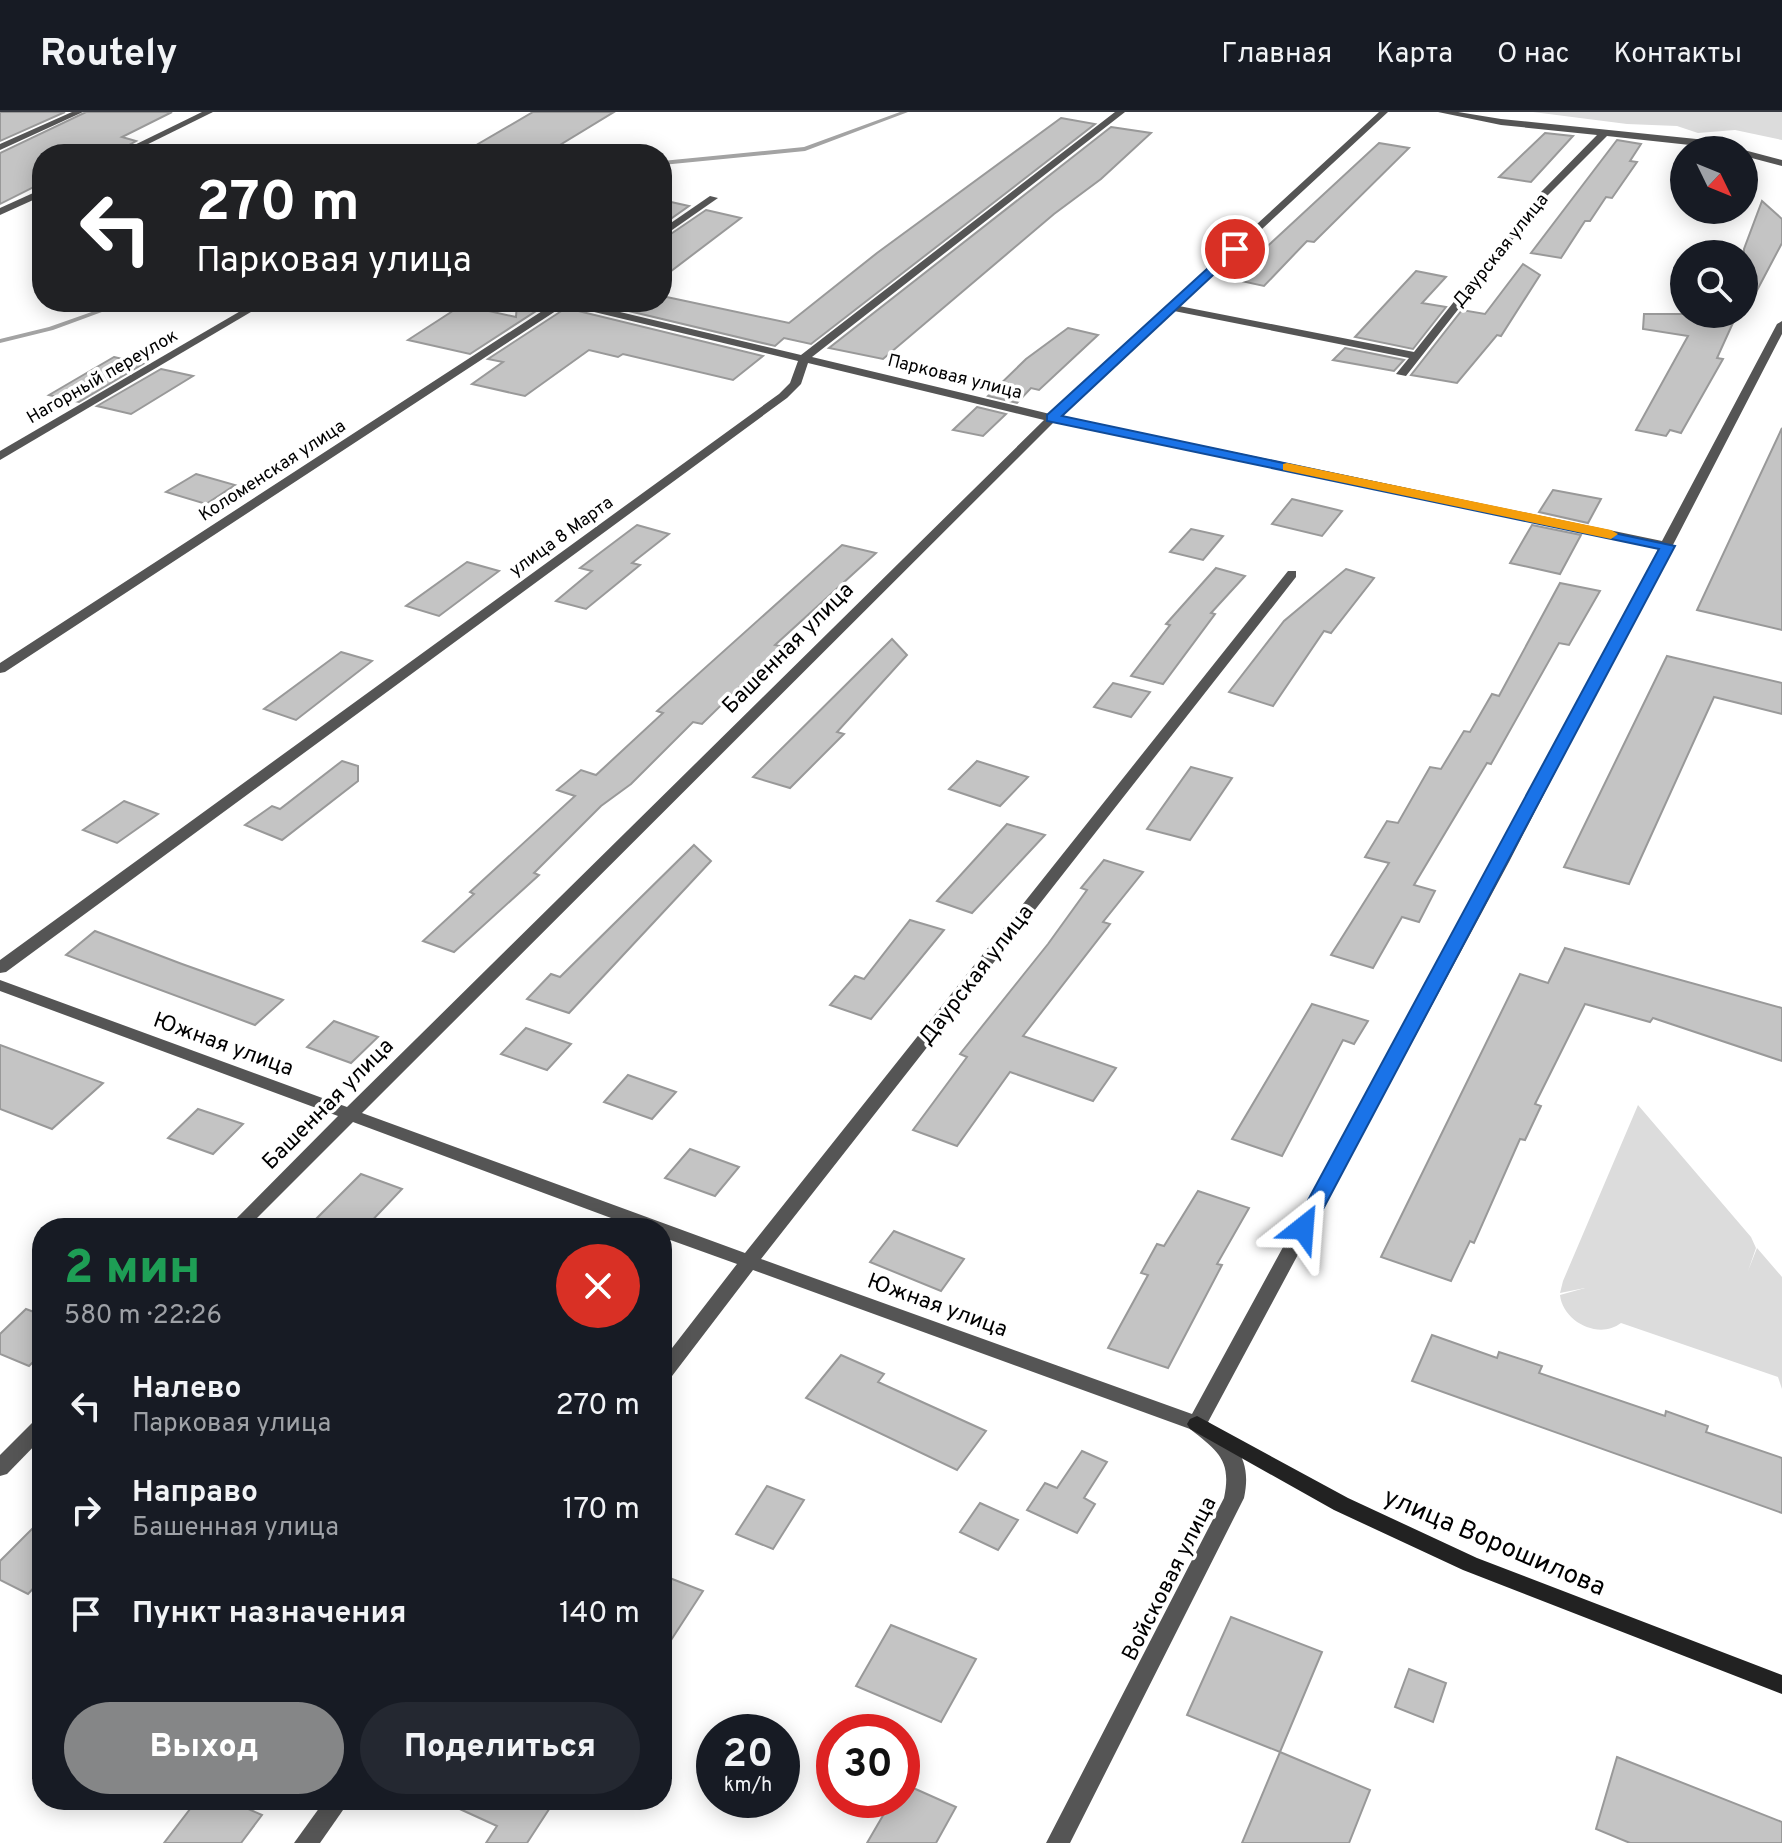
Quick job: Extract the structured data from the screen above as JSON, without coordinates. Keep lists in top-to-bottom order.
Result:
{
  "streets": {
    "main road": ["улица Ворошилова"],
    "street": [
      "Даурская улица",
      "Нагорный переулок",
      "Парковая улица",
      "Коломенская улица",
      "улица 8 Марта",
      "Башенная улица",
      "Южная улица",
      "Войсковая улица"
    ]
  },
  "crossings": [
    ["Даурская улица", "Южная улица"],
    ["Парковая улица", "улица 8 Марта"],
    ["Парковая улица", "Башенная улица"],
    ["Башенная улица", "Южная улица"],
    ["Южная улица", "улица Ворошилова"],
    ["Южная улица", "Войсковая улица"],
    ["улица Ворошилова", "Войсковая улица"]
  ],
  "north": "bottom right",
  "page": {
    "header": "Routely",
    "nav": [
      "Главная",
      "Карта",
      "О нас",
      "Контакты"
    ],
    "turn": ["270 m", "Парковая улица"],
    "heading": ["2 мин", "580 m · 22:26"],
    "list": [
      {
        "name": "Налево",
        "note": "Парковая улица",
        "value": "270 m"
      },
      {
        "name": "Направо",
        "note": "Башенная улица",
        "value": "170 m"
      },
      {
        "name": "Пункт назначения",
        "value": "140 m"
      }
    ],
    "buttons": ["Выход", "Поделиться"],
    "speed": "20 km/h",
    "limit": "30"
  }
}
